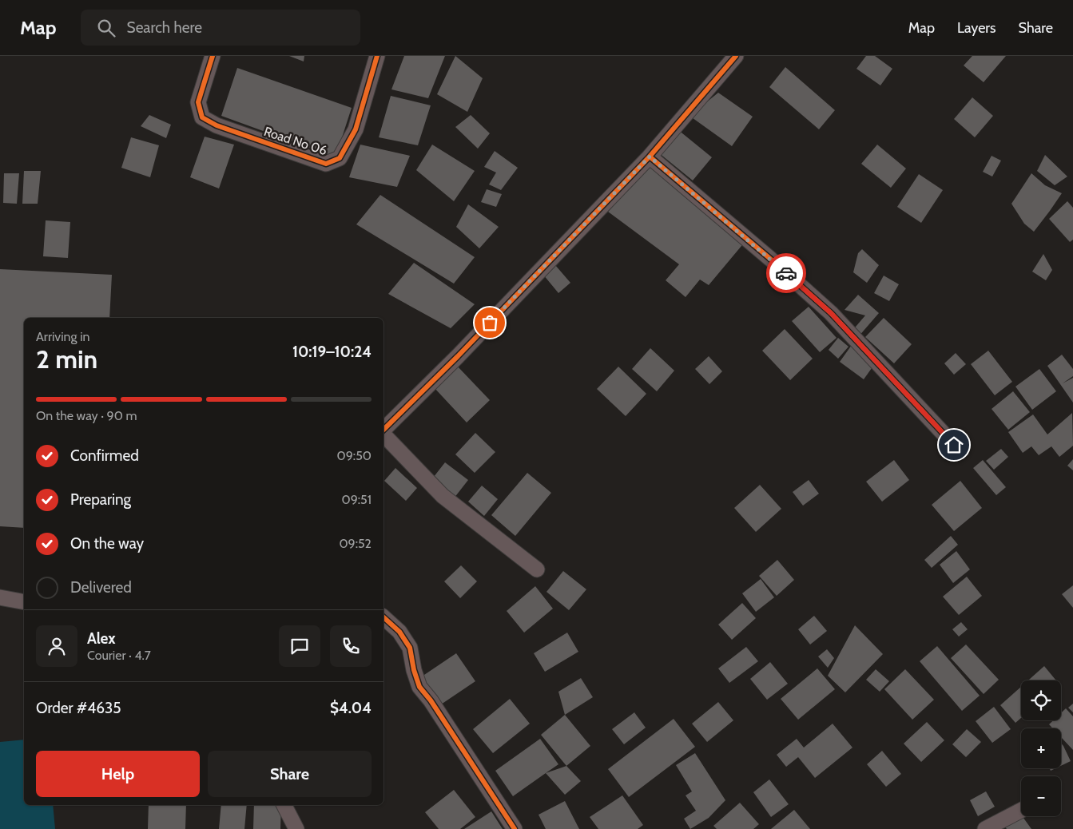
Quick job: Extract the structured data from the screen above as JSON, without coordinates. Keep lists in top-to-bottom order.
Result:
{
  "streets": {
    "street": ["Road No 06"]
  },
  "page": {
    "header": "Map",
    "search": "Search here",
    "nav": ["Map", "Layers", "Share"],
    "heading": ["2 min", "Arriving in", "10:19–10:24"],
    "panel": [
      "Alex",
      "Courier · 4.7",
      "Order #4635",
      "$4.04"
    ],
    "bar": "On the way · 90 m",
    "list": [
      ["Confirmed", "09:50"],
      ["Preparing", "09:51"],
      ["On the way", "09:52"],
      "Delivered"
    ],
    "map_buttons": ["+", "−"],
    "buttons": ["Help", "Share"]
  }
}
